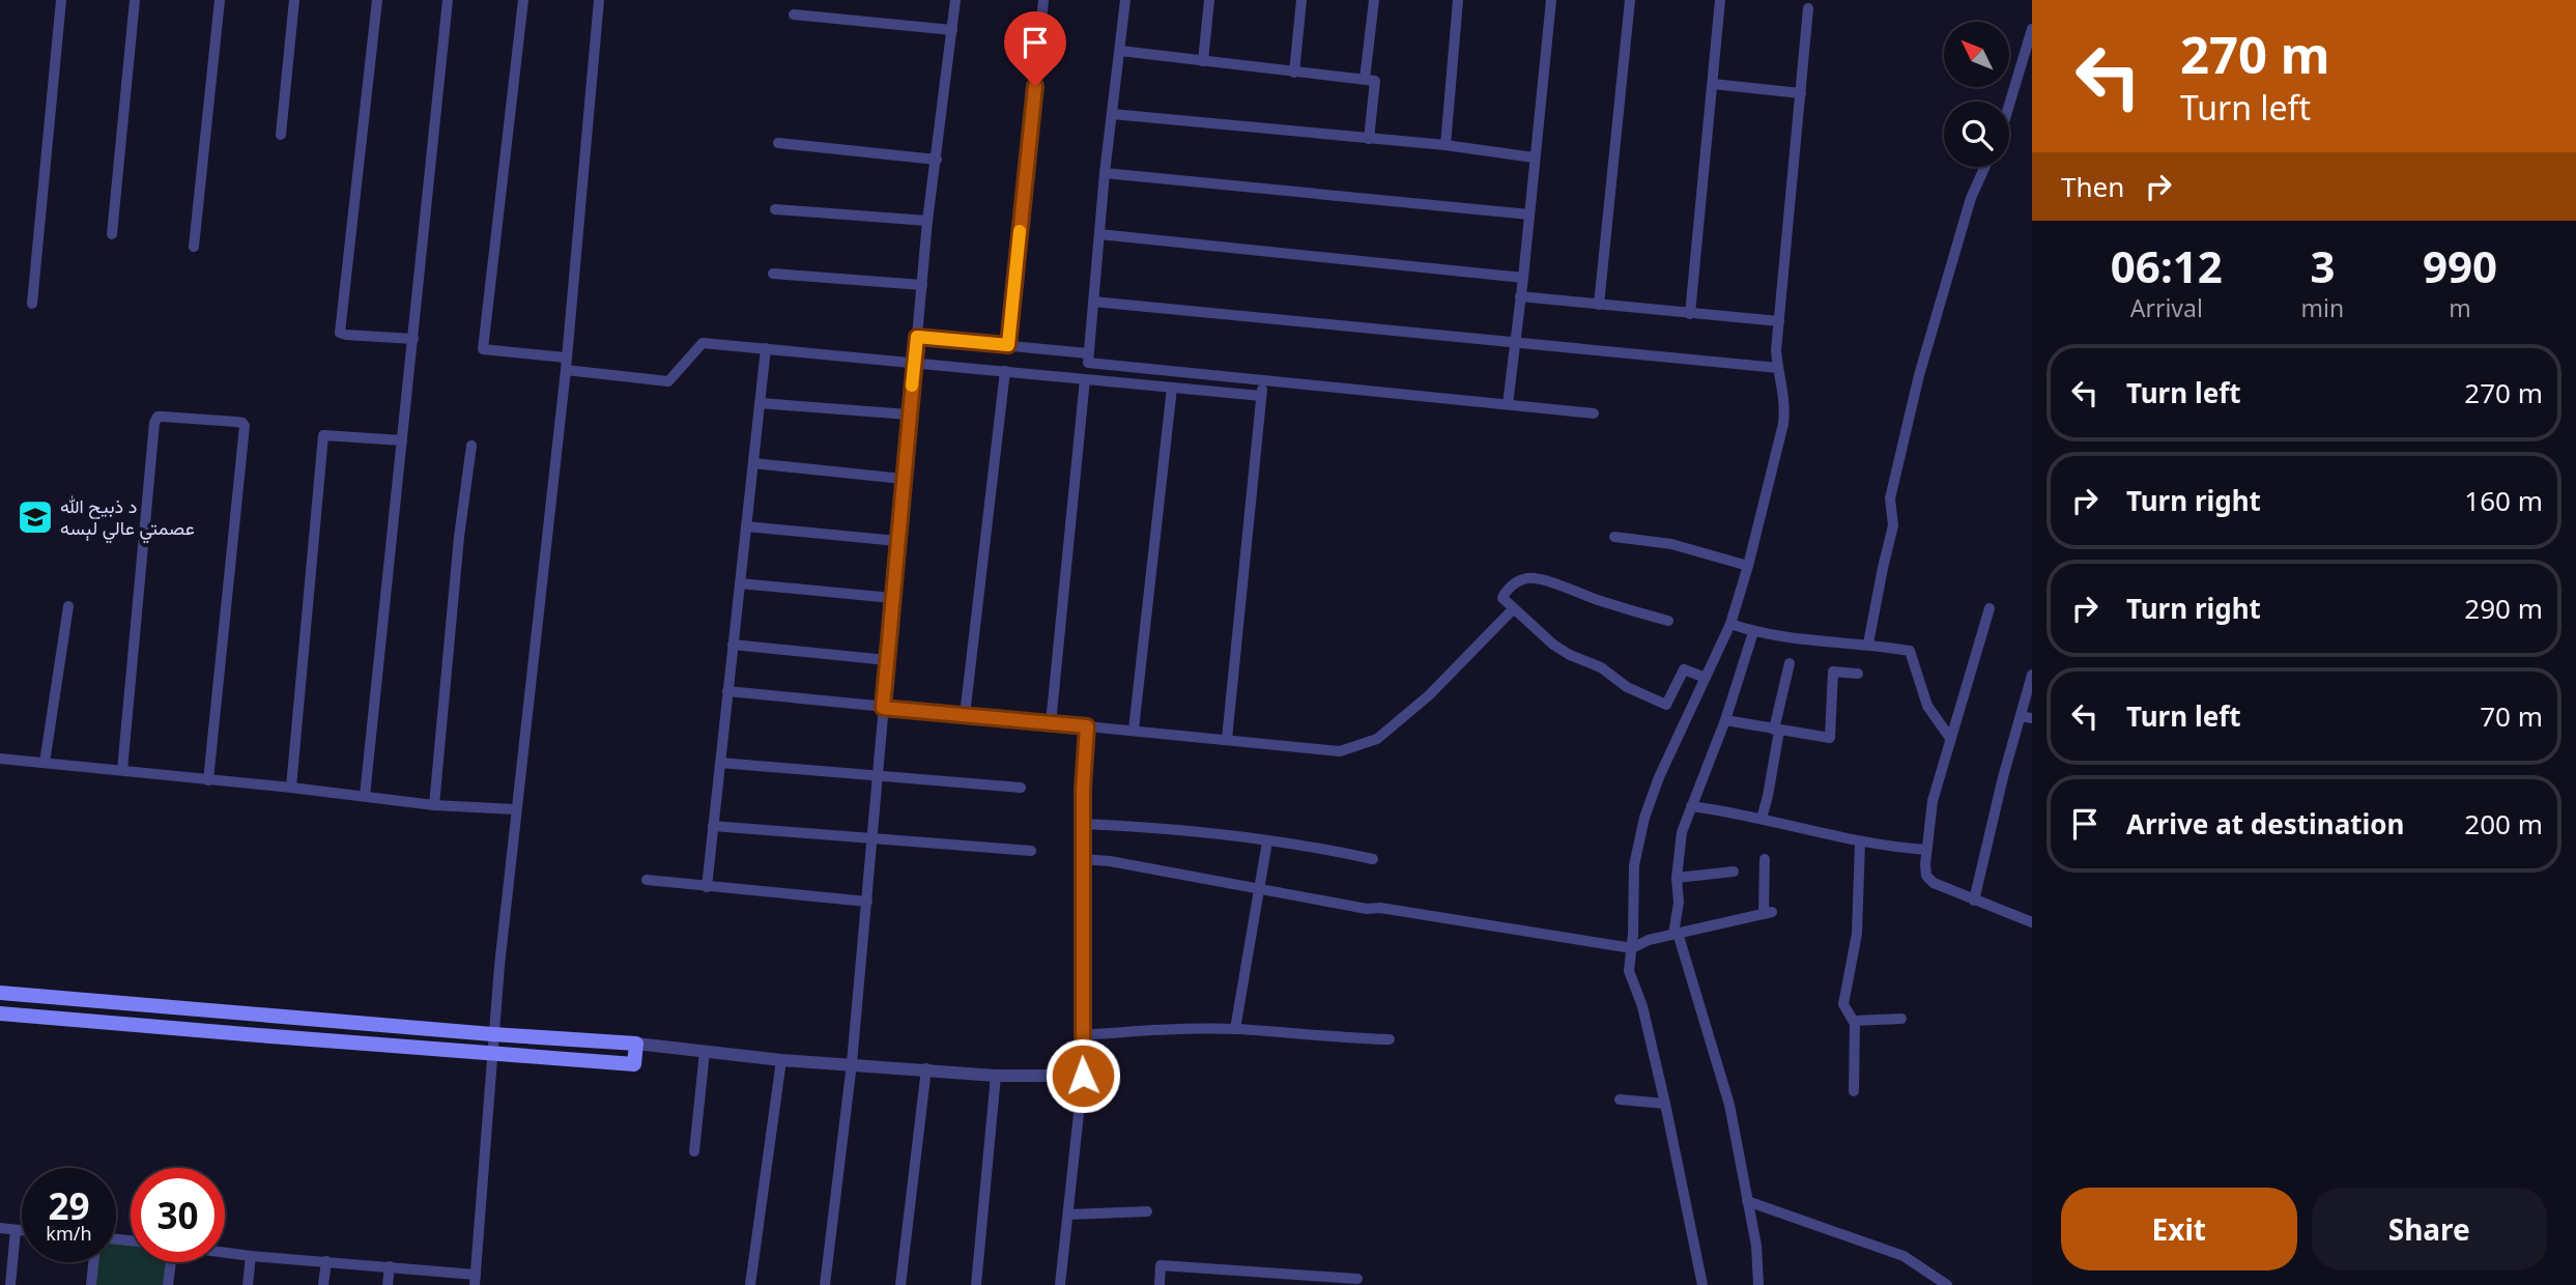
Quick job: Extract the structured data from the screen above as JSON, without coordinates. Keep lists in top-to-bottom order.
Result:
{
  "places": {
    "school or university": ["د ذبیح الله عصمتي عالي لېسه"]
  },
  "north": "top left",
  "page": {
    "turn": ["270 m", "Turn left"],
    "then": "Then",
    "eta": [
      "06:12",
      "Arrival",
      "3",
      "min",
      "990",
      "m"
    ],
    "list": [
      {
        "name": "Turn left",
        "value": "270 m"
      },
      {
        "name": "Turn right",
        "value": "160 m"
      },
      {
        "name": "Turn right",
        "value": "290 m"
      },
      {
        "name": "Turn left",
        "value": "70 m"
      },
      {
        "name": "Arrive at destination",
        "value": "200 m"
      }
    ],
    "speed": "29 km/h",
    "limit": "30",
    "buttons": ["Exit", "Share"]
  }
}
